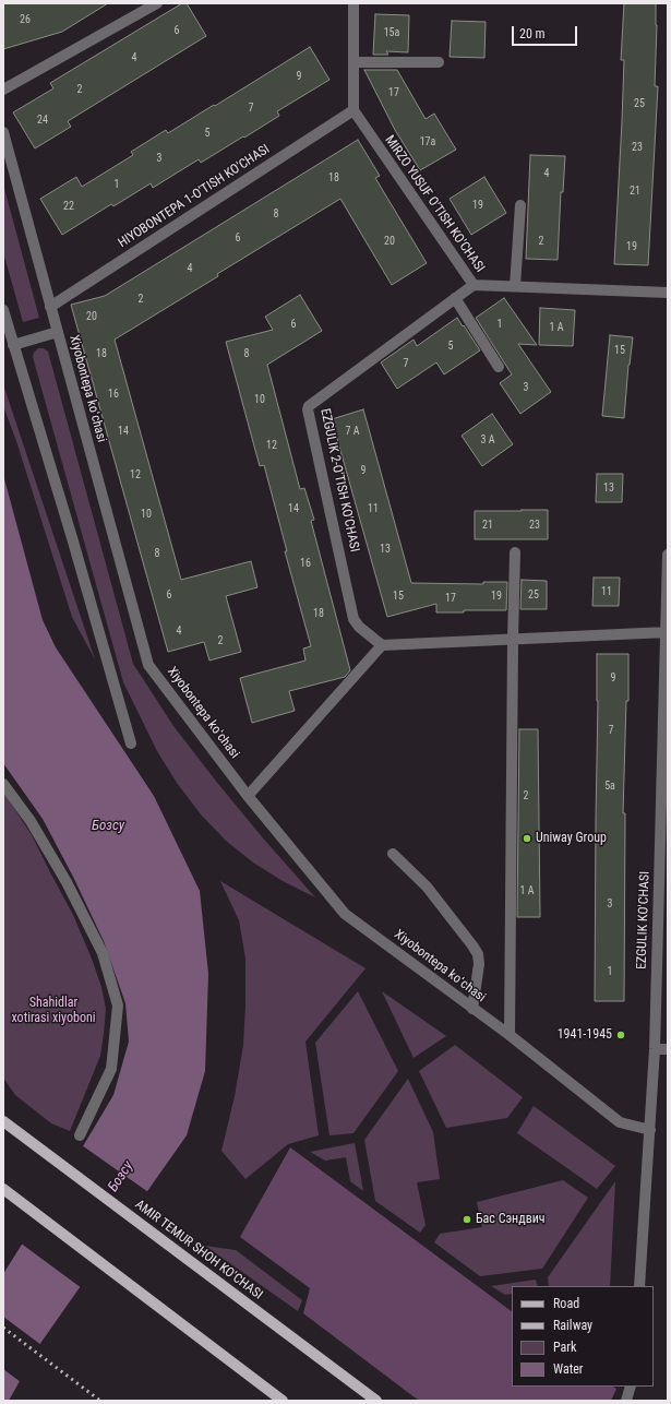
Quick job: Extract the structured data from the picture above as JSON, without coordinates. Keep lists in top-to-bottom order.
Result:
{
  "streets": {
    "main road": ["AMIR TEMUR SHOH KO'CHASI"],
    "street": [
      "HIYOBONTEPA 1-O'TISH KO'CHASI",
      "MIRZO YUSUF O'TISH KO'CHASI",
      "Xiyobontepa koʻchasi",
      "EZGULIK 2-O'TISH KO'CHASI",
      "EZGULIK KO'CHASI"
    ]
  },
  "crossings": [
    ["HIYOBONTEPA 1-O'TISH KO'CHASI", "MIRZO YUSUF O'TISH KO'CHASI"],
    ["HIYOBONTEPA 1-O'TISH KO'CHASI", "Xiyobontepa koʻchasi"],
    ["MIRZO YUSUF O'TISH KO'CHASI", "EZGULIK 2-O'TISH KO'CHASI"],
    ["Xiyobontepa koʻchasi", "EZGULIK KO'CHASI"]
  ],
  "water": ["Бозсу"],
  "parks": ["Shahidlar xotirasi xiyoboni"],
  "places": ["Uniway Group", "1941-1945", "Бас Сэндвич"],
  "house_numbers": [
    "26",
    "6",
    "15a",
    "4",
    "9",
    "2",
    "17",
    "25",
    "7",
    "24",
    "5",
    "17a",
    "23",
    "3",
    "4",
    "18",
    "1",
    "21",
    "19",
    "22",
    "8",
    "6",
    "20",
    "2",
    "19",
    "4",
    "2",
    "20",
    "6",
    "1",
    "1 A",
    "5",
    "15",
    "18",
    "8",
    "7",
    "3",
    "16",
    "10",
    "14",
    "7 A",
    "3 A",
    "12",
    "9",
    "12",
    "13",
    "14",
    "11",
    "10",
    "21",
    "23",
    "13",
    "8",
    "16",
    "11",
    "6",
    "25",
    "15",
    "19",
    "17",
    "18",
    "4",
    "2",
    "9",
    "7",
    "5a",
    "2",
    "1 А",
    "3",
    "1"
  ],
  "legend": [
    "Road",
    "Railway",
    "Park",
    "Water"
  ],
  "scale_bar": "20 m"
}
